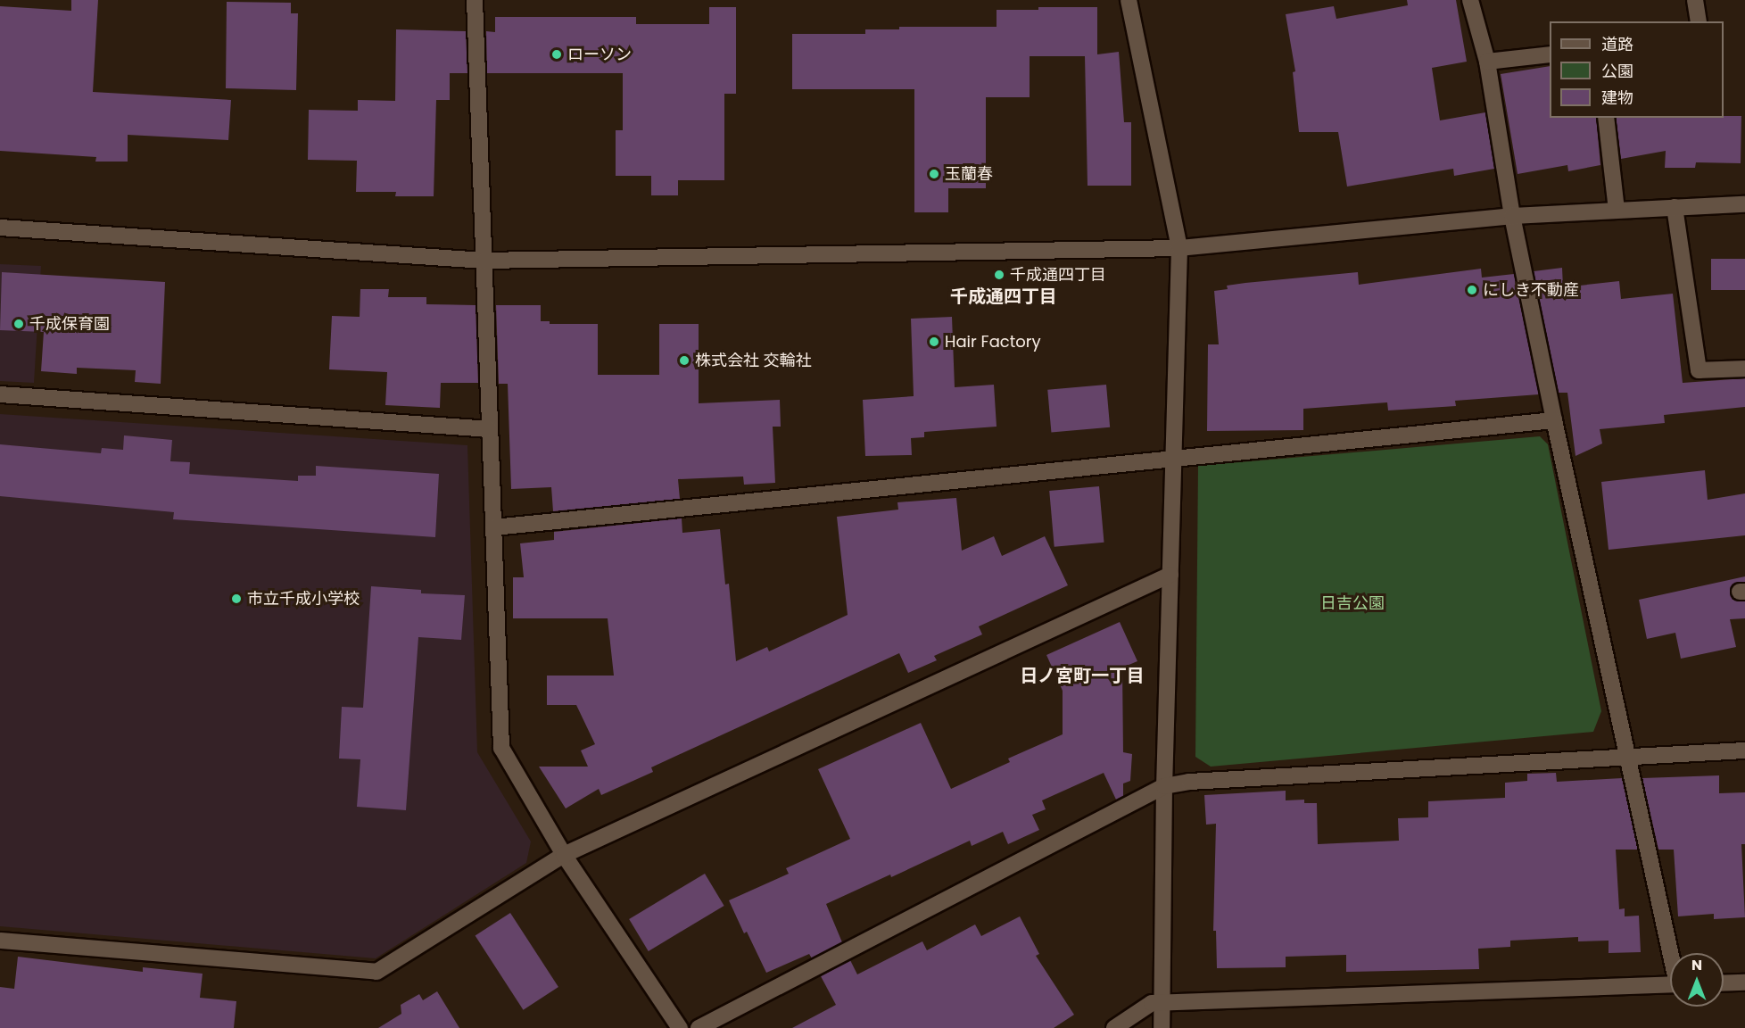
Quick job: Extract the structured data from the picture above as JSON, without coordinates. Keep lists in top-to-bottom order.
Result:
{
  "districts": ["千成通四丁目", "日ノ宮町一丁目"],
  "parks": ["日吉公園"],
  "places": [
    "ローソン",
    "玉蘭春",
    "千成通四丁目",
    "にしき不動産",
    "千成保育園",
    "Hair Factory",
    "株式会社 交輪社",
    "市立千成小学校"
  ],
  "legend": ["道路", "公園", "建物"],
  "north": "top"
}
